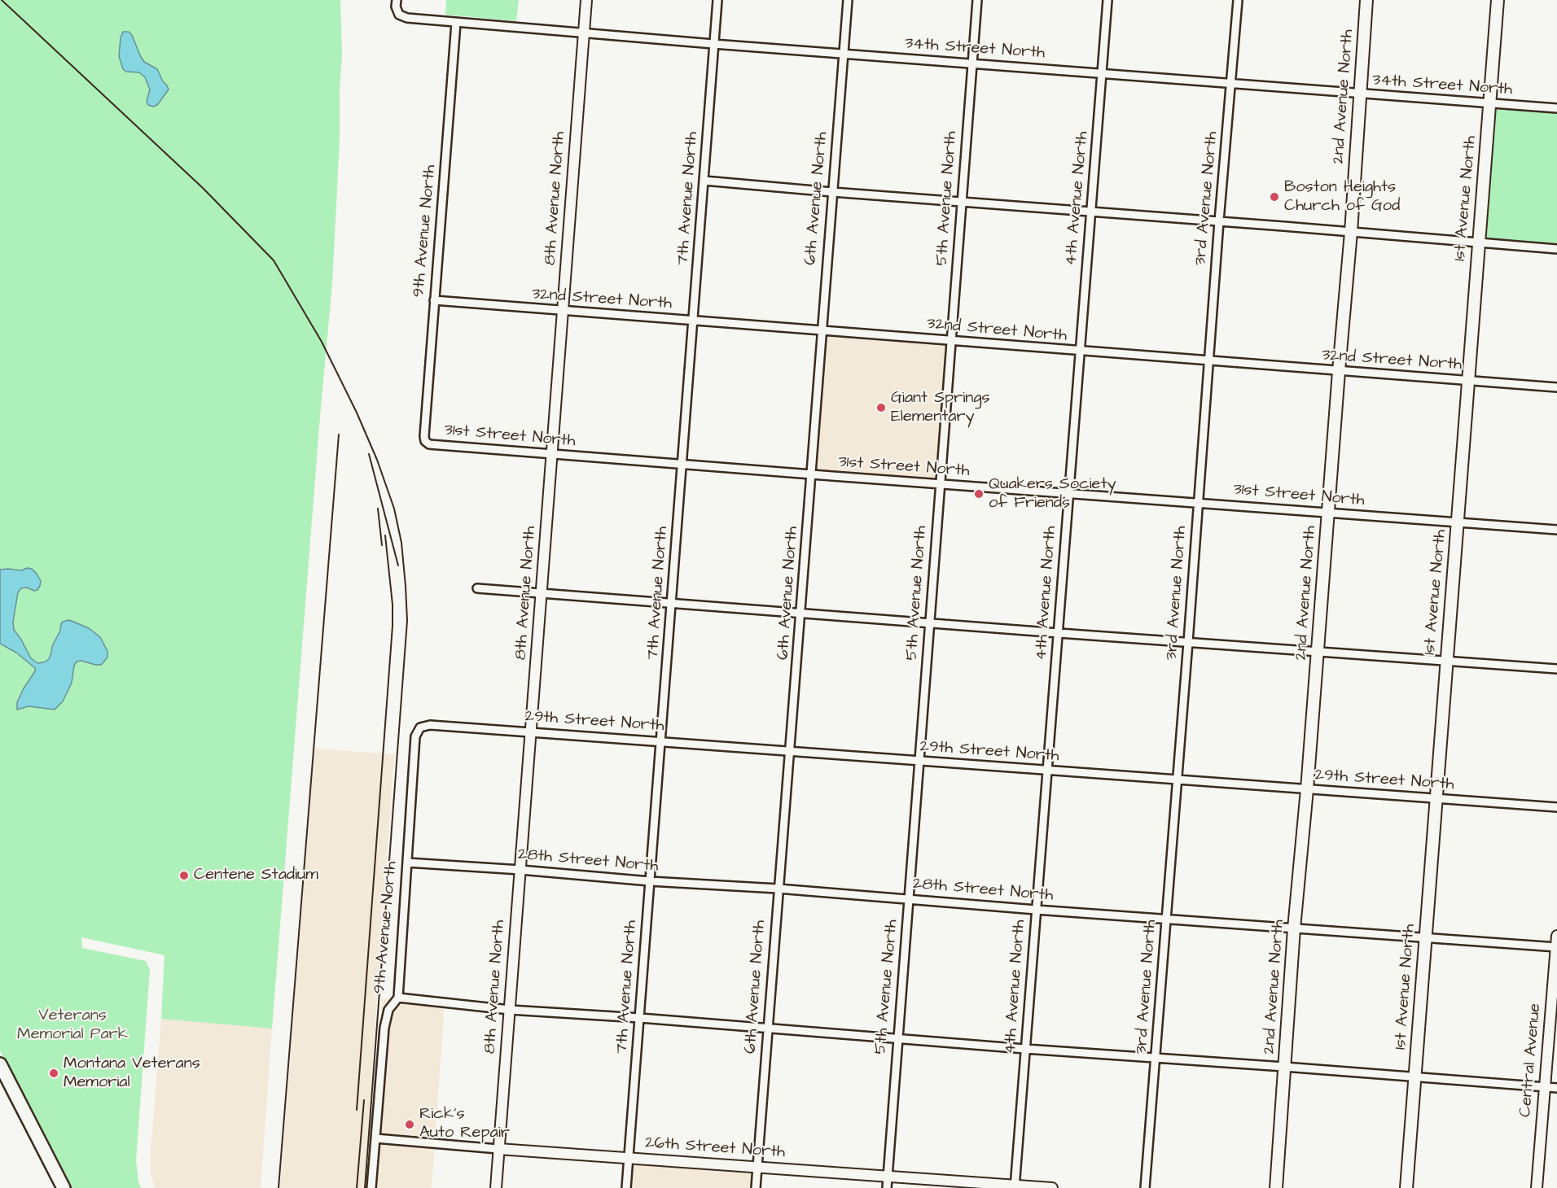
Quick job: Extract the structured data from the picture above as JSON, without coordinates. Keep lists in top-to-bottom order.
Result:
{
  "streets": {
    "main road": ["2nd Avenue North", "1st Avenue North"],
    "street": [
      "34th Street North",
      "8th Avenue North",
      "7th Avenue North",
      "6th Avenue North",
      "5th Avenue North",
      "4th Avenue North",
      "3rd Avenue North",
      "9th Avenue North",
      "32nd Street North",
      "31st Street North",
      "29th Street North",
      "28th Street North",
      "Central Avenue",
      "26th Street North"
    ]
  },
  "crossings": [
    ["34th Street North", "2nd Avenue North"],
    ["34th Street North", "8th Avenue North"],
    ["34th Street North", "7th Avenue North"],
    ["34th Street North", "6th Avenue North"],
    ["34th Street North", "5th Avenue North"],
    ["34th Street North", "4th Avenue North"],
    ["34th Street North", "3rd Avenue North"],
    ["34th Street North", "1st Avenue North"],
    ["34th Street North", "9th Avenue North"],
    ["2nd Avenue North", "32nd Street North"],
    ["2nd Avenue North", "31st Street North"],
    ["2nd Avenue North", "29th Street North"],
    ["2nd Avenue North", "28th Street North"],
    ["8th Avenue North", "32nd Street North"],
    ["8th Avenue North", "31st Street North"],
    ["8th Avenue North", "29th Street North"],
    ["8th Avenue North", "28th Street North"],
    ["8th Avenue North", "26th Street North"],
    ["7th Avenue North", "32nd Street North"],
    ["7th Avenue North", "31st Street North"],
    ["7th Avenue North", "29th Street North"],
    ["7th Avenue North", "28th Street North"],
    ["7th Avenue North", "26th Street North"],
    ["6th Avenue North", "32nd Street North"],
    ["6th Avenue North", "31st Street North"],
    ["6th Avenue North", "29th Street North"],
    ["6th Avenue North", "28th Street North"],
    ["6th Avenue North", "26th Street North"],
    ["5th Avenue North", "32nd Street North"],
    ["5th Avenue North", "31st Street North"],
    ["5th Avenue North", "29th Street North"],
    ["5th Avenue North", "28th Street North"],
    ["5th Avenue North", "26th Street North"],
    ["4th Avenue North", "32nd Street North"],
    ["4th Avenue North", "31st Street North"],
    ["4th Avenue North", "29th Street North"],
    ["4th Avenue North", "28th Street North"],
    ["4th Avenue North", "26th Street North"],
    ["3rd Avenue North", "32nd Street North"],
    ["3rd Avenue North", "31st Street North"],
    ["3rd Avenue North", "29th Street North"],
    ["3rd Avenue North", "28th Street North"],
    ["1st Avenue North", "32nd Street North"],
    ["1st Avenue North", "31st Street North"],
    ["1st Avenue North", "29th Street North"],
    ["1st Avenue North", "28th Street North"],
    ["9th Avenue North", "32nd Street North"],
    ["9th Avenue North", "31st Street North"],
    ["9th Avenue North", "29th Street North"],
    ["9th Avenue North", "28th Street North"],
    ["9th Avenue North", "26th Street North"],
    ["28th Street North", "Central Avenue"]
  ],
  "parks": ["Veterans Memorial Park"],
  "places": [
    "Boston Heights Church of God",
    "Giant Springs Elementary",
    "Quakers Society of Friends",
    "Centene Stadium",
    "Montana Veterans Memorial",
    "Rick's Auto Repair"
  ]
}
